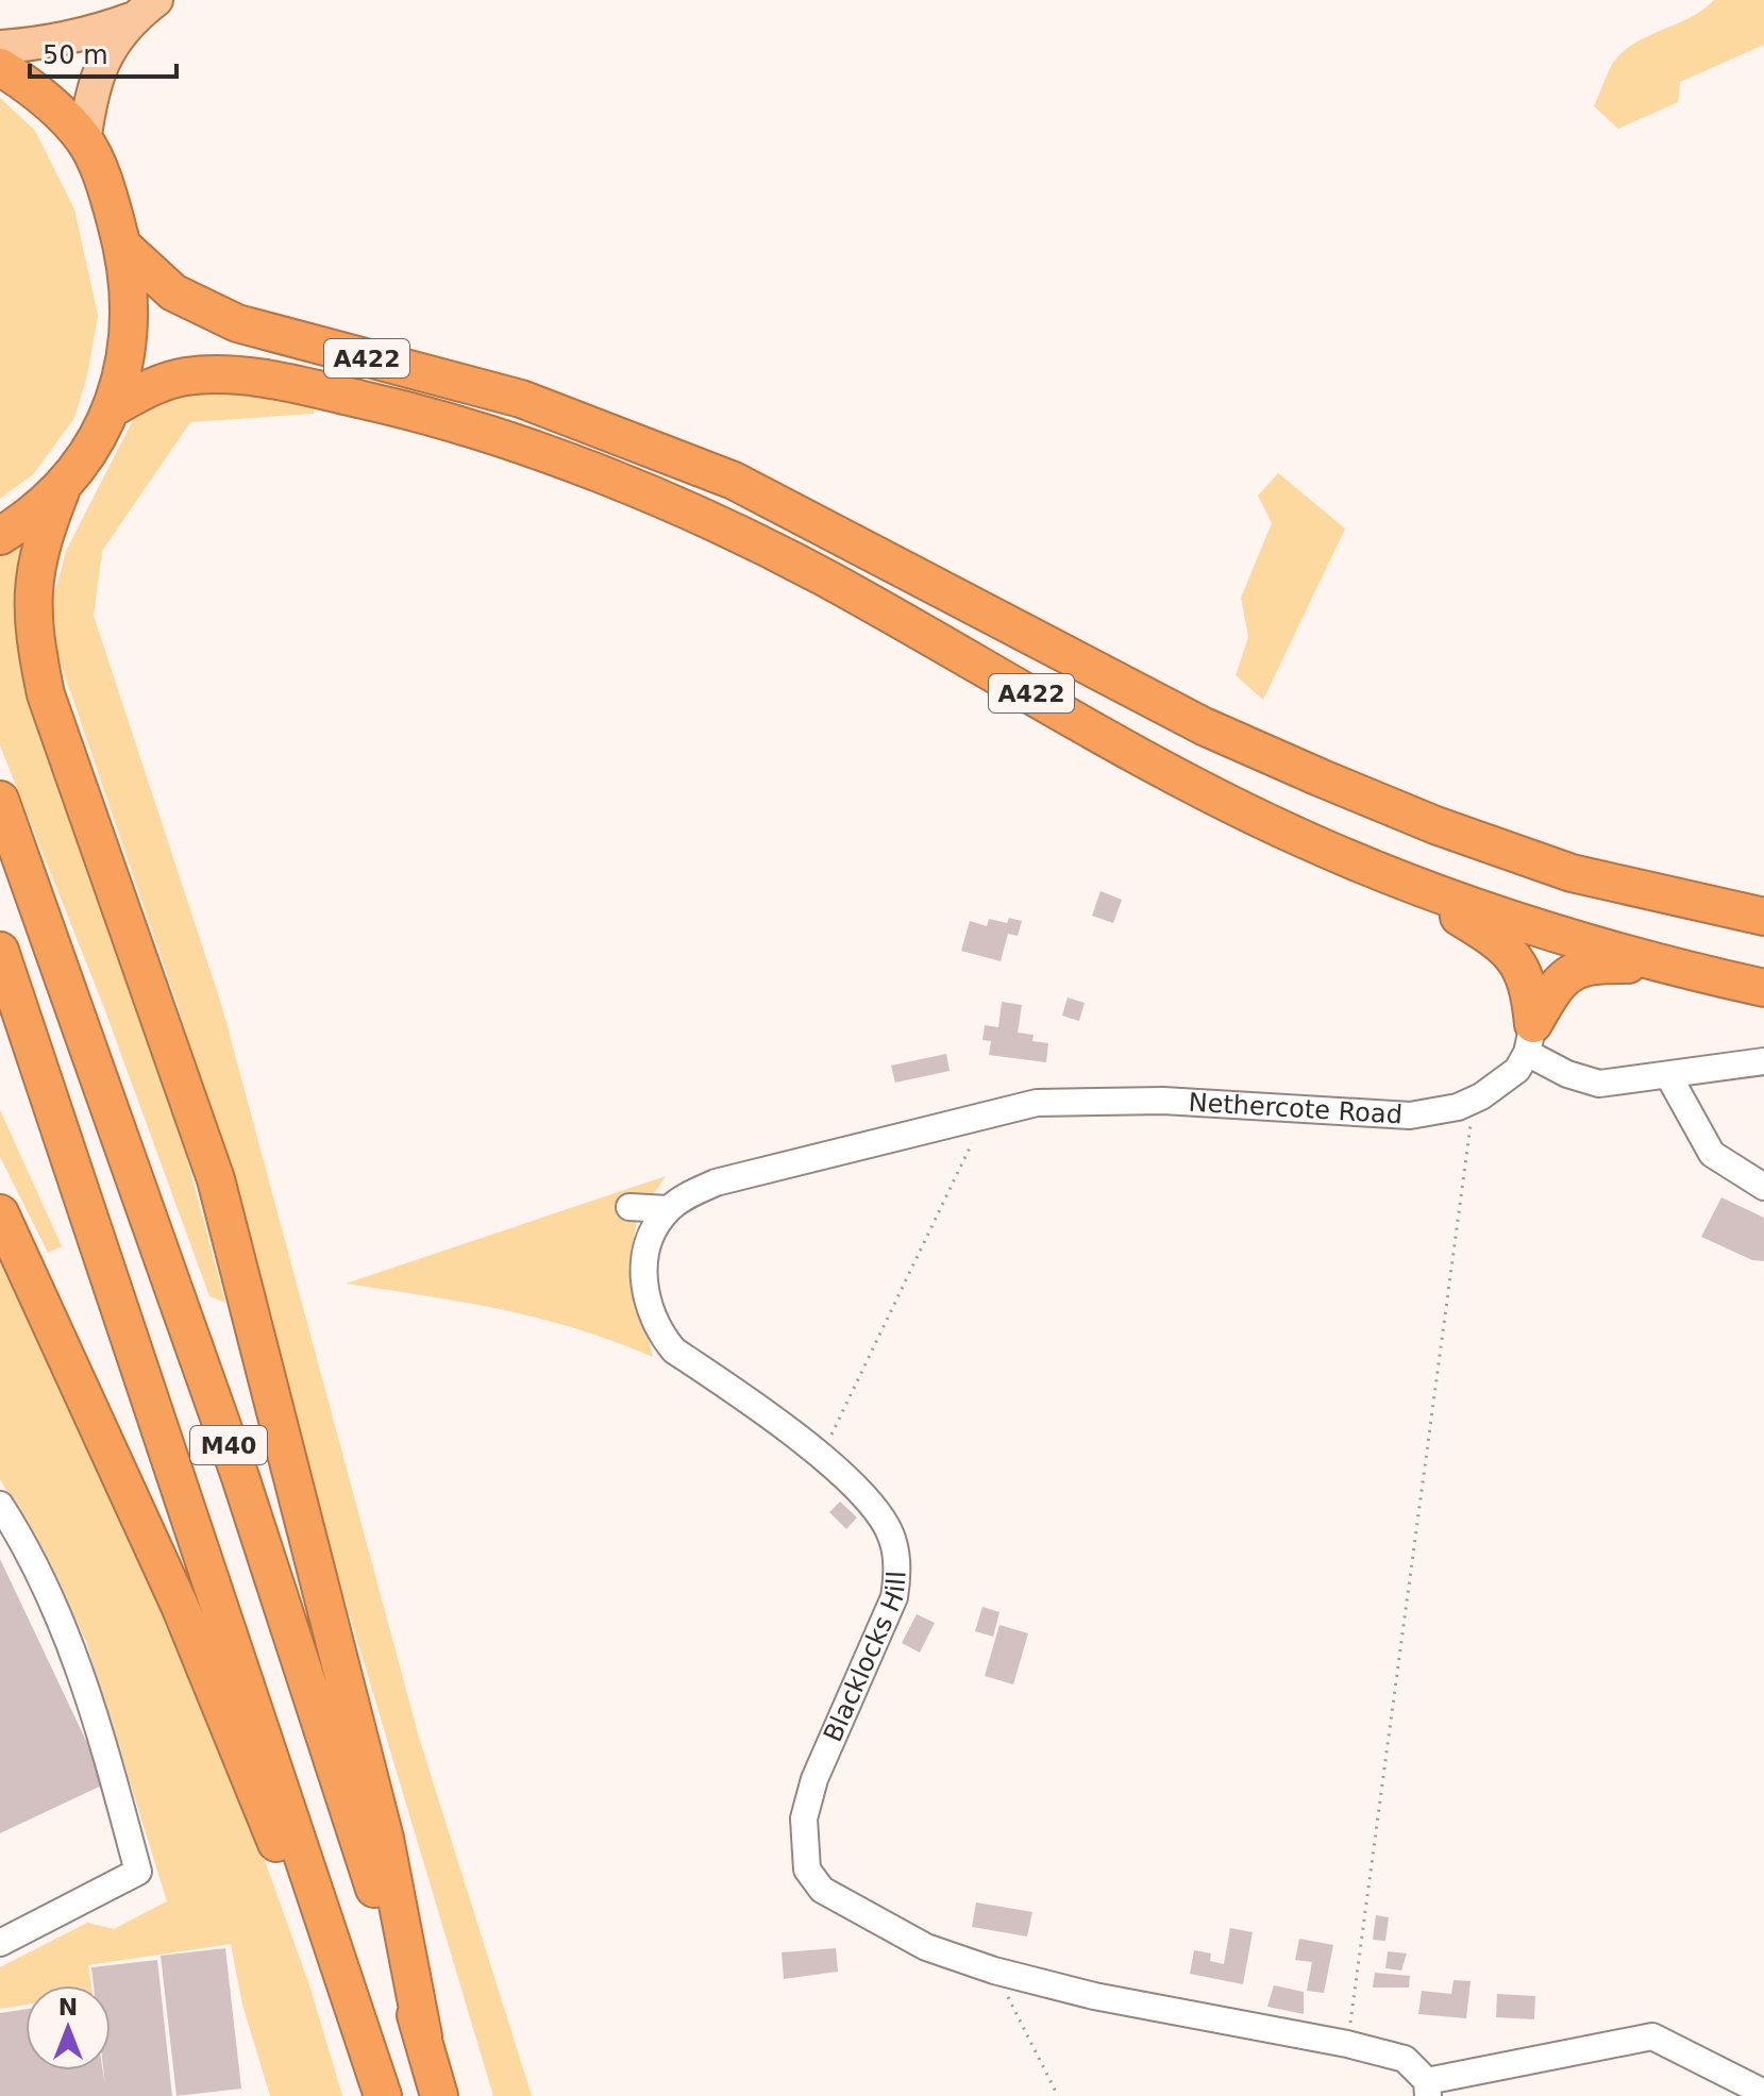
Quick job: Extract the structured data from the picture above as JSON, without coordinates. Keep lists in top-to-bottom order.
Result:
{
  "streets": {
    "highway": ["A422", "M40"],
    "street": ["Nethercote Road", "Blacklocks Hill"]
  },
  "scale_bar": "50 m",
  "north": "top"
}
